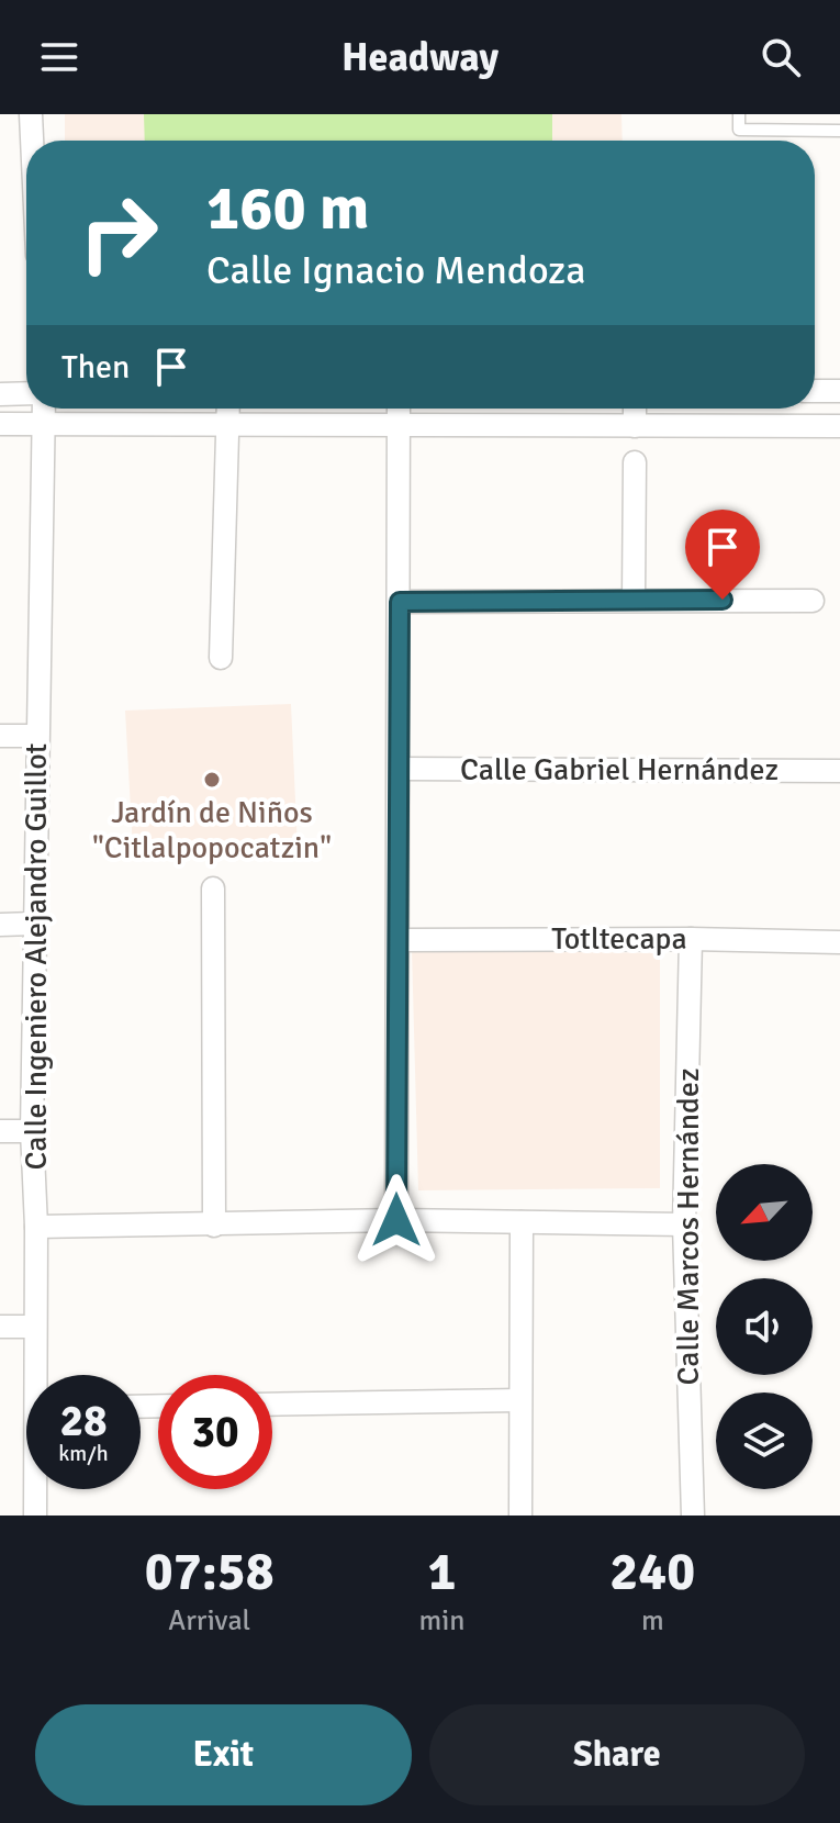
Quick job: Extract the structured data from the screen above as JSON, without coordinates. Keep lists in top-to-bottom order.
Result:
{
  "streets": {
    "street": [
      "Calle Gabriel Hernández",
      "Totltecapa",
      "Calle Ingeniero Alejandro Guillot",
      "Calle Marcos Hernández"
    ]
  },
  "crossings": [
    ["Totltecapa", "Calle Marcos Hernández"]
  ],
  "places": ["Jardín de Niños \"Citlalpopocatzin\""],
  "north": "bottom left",
  "page": {
    "header": "Headway",
    "turn": ["160 m", "Calle Ignacio Mendoza"],
    "then": "Then",
    "speed": "28 km/h",
    "limit": "30",
    "eta": [
      "07:58",
      "Arrival",
      "1",
      "min",
      "240",
      "m"
    ],
    "buttons": ["Exit", "Share"]
  }
}
